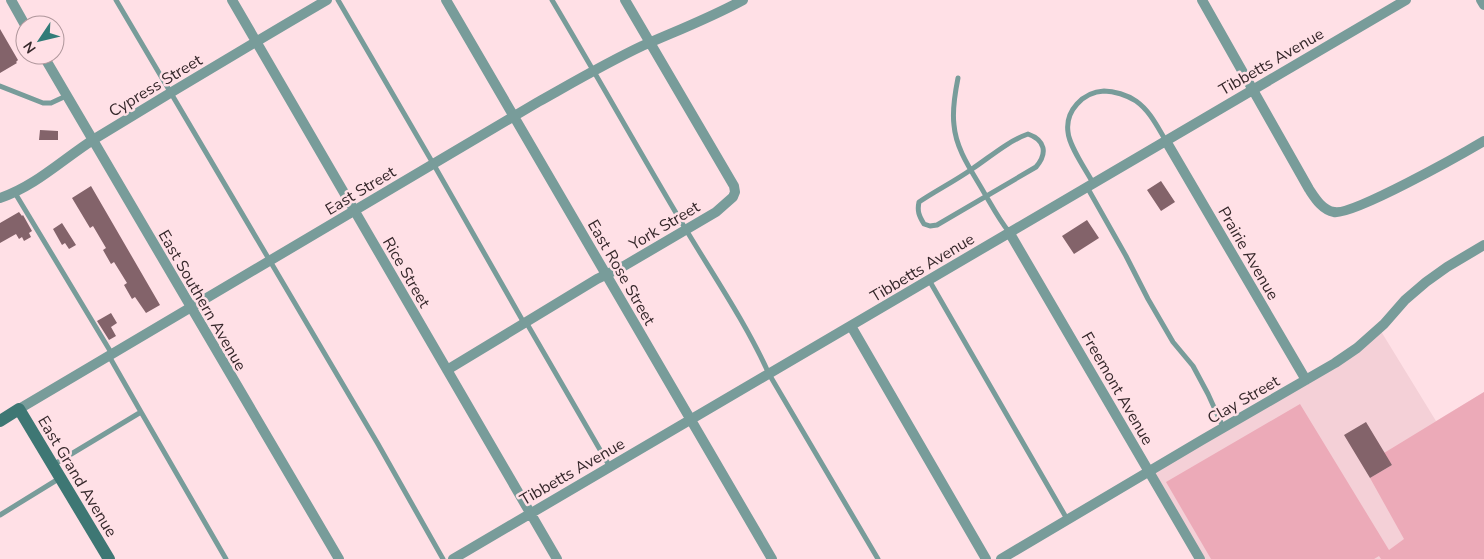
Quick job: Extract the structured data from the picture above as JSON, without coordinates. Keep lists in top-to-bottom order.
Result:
{
  "streets": {
    "street": [
      "Tibbetts Avenue",
      "Cypress Street",
      "East Street",
      "York Street",
      "Prairie Avenue",
      "Rice Street",
      "East Rose Street",
      "East Southern Avenue",
      "Freemont Avenue",
      "Clay Street",
      "East Grand Avenue"
    ]
  },
  "crossings": [
    ["Tibbetts Avenue", "Prairie Avenue"],
    ["Tibbetts Avenue", "Rice Street"],
    ["Tibbetts Avenue", "East Rose Street"],
    ["Tibbetts Avenue", "Freemont Avenue"],
    ["Cypress Street", "Rice Street"],
    ["Cypress Street", "East Southern Avenue"],
    ["East Street", "York Street"],
    ["East Street", "Rice Street"],
    ["East Street", "East Rose Street"],
    ["East Street", "East Southern Avenue"],
    ["East Street", "East Grand Avenue"],
    ["York Street", "Rice Street"],
    ["York Street", "East Rose Street"],
    ["Prairie Avenue", "Clay Street"],
    ["Freemont Avenue", "Clay Street"]
  ],
  "north": "bottom left"
}
